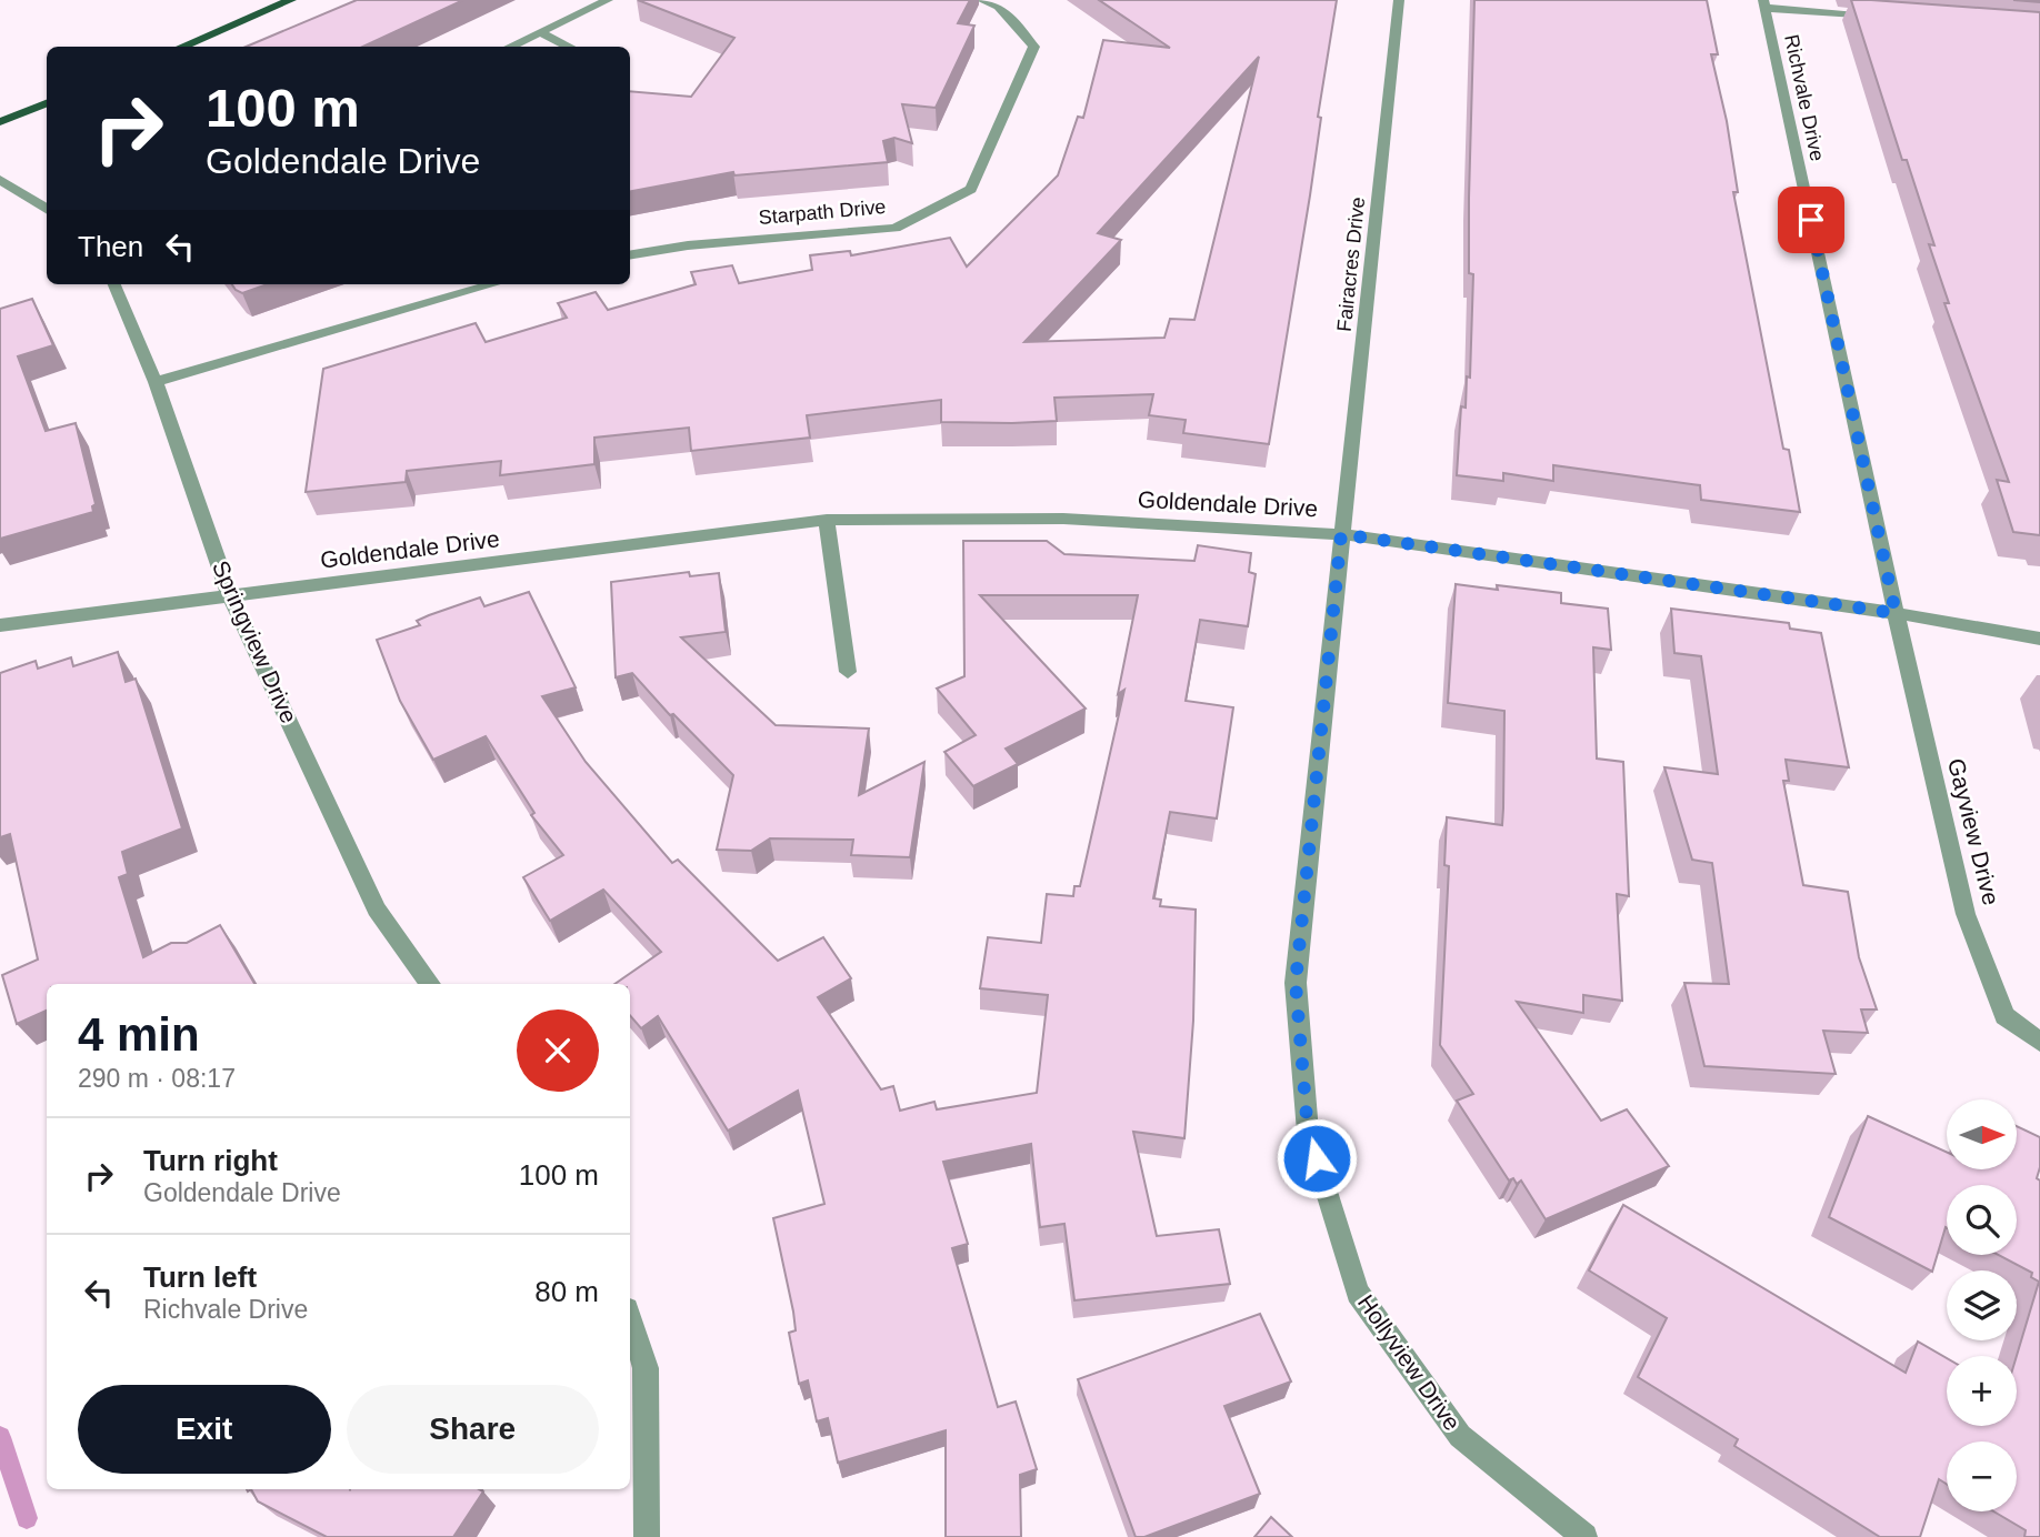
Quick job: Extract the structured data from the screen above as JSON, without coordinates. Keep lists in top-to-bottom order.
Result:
{
  "streets": {
    "street": [
      "Richvale Drive",
      "Starpath Drive",
      "Fairacres Drive",
      "Goldendale Drive",
      "Springview Drive",
      "Gayview Drive",
      "Hollyview Drive"
    ]
  },
  "crossings": [
    ["Richvale Drive", "Goldendale Drive"],
    ["Richvale Drive", "Gayview Drive"],
    ["Fairacres Drive", "Goldendale Drive"],
    ["Fairacres Drive", "Hollyview Drive"],
    ["Goldendale Drive", "Springview Drive"],
    ["Goldendale Drive", "Gayview Drive"],
    ["Goldendale Drive", "Hollyview Drive"]
  ],
  "north": "right",
  "page": {
    "turn": ["100 m", "Goldendale Drive"],
    "then": "Then",
    "heading": ["4 min", "290 m · 08:17"],
    "map_buttons": ["+", "−"],
    "list": [
      {
        "name": "Turn right",
        "note": "Goldendale Drive",
        "value": "100 m"
      },
      {
        "name": "Turn left",
        "note": "Richvale Drive",
        "value": "80 m"
      }
    ],
    "buttons": ["Exit", "Share"]
  }
}
